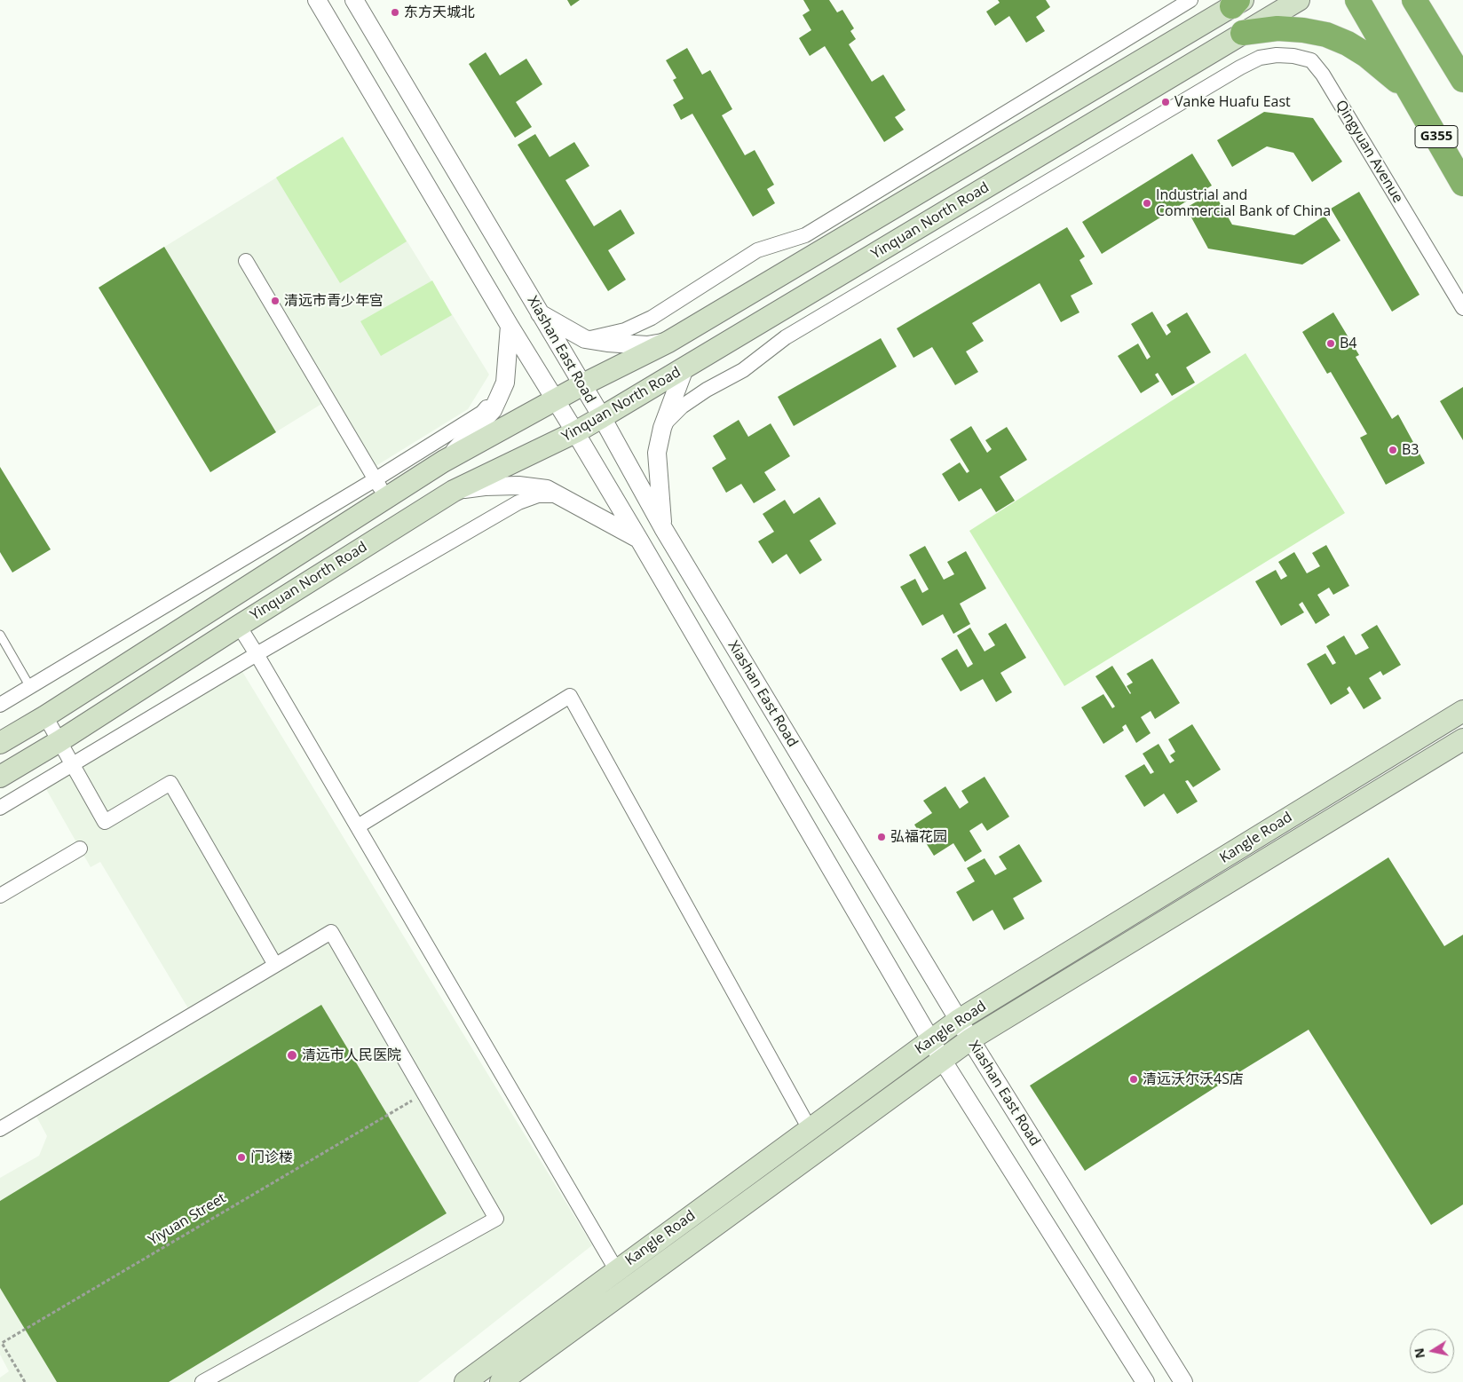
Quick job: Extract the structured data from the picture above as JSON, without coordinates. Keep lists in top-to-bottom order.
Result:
{
  "streets": {
    "highway": ["G355"],
    "main road": ["Yinquan North Road", "Kangle Road"],
    "street": ["Qingyuan Avenue", "Xiashan East Road"],
    "path": ["Yiyuan Street"]
  },
  "crossings": [
    ["Qingyuan Avenue", "Yinquan North Road"],
    ["Yinquan North Road", "Xiashan East Road"],
    ["Xiashan East Road", "Kangle Road"]
  ],
  "places": [
    "东方天城北",
    "Vanke Huafu East",
    "Industrial and Commercial Bank of China",
    "清远市青少年宫",
    "B4",
    "B3",
    "弘福花园",
    "清远市人民医院",
    "清远沃尔沃4S店",
    "门诊楼"
  ],
  "north": "left"
}
